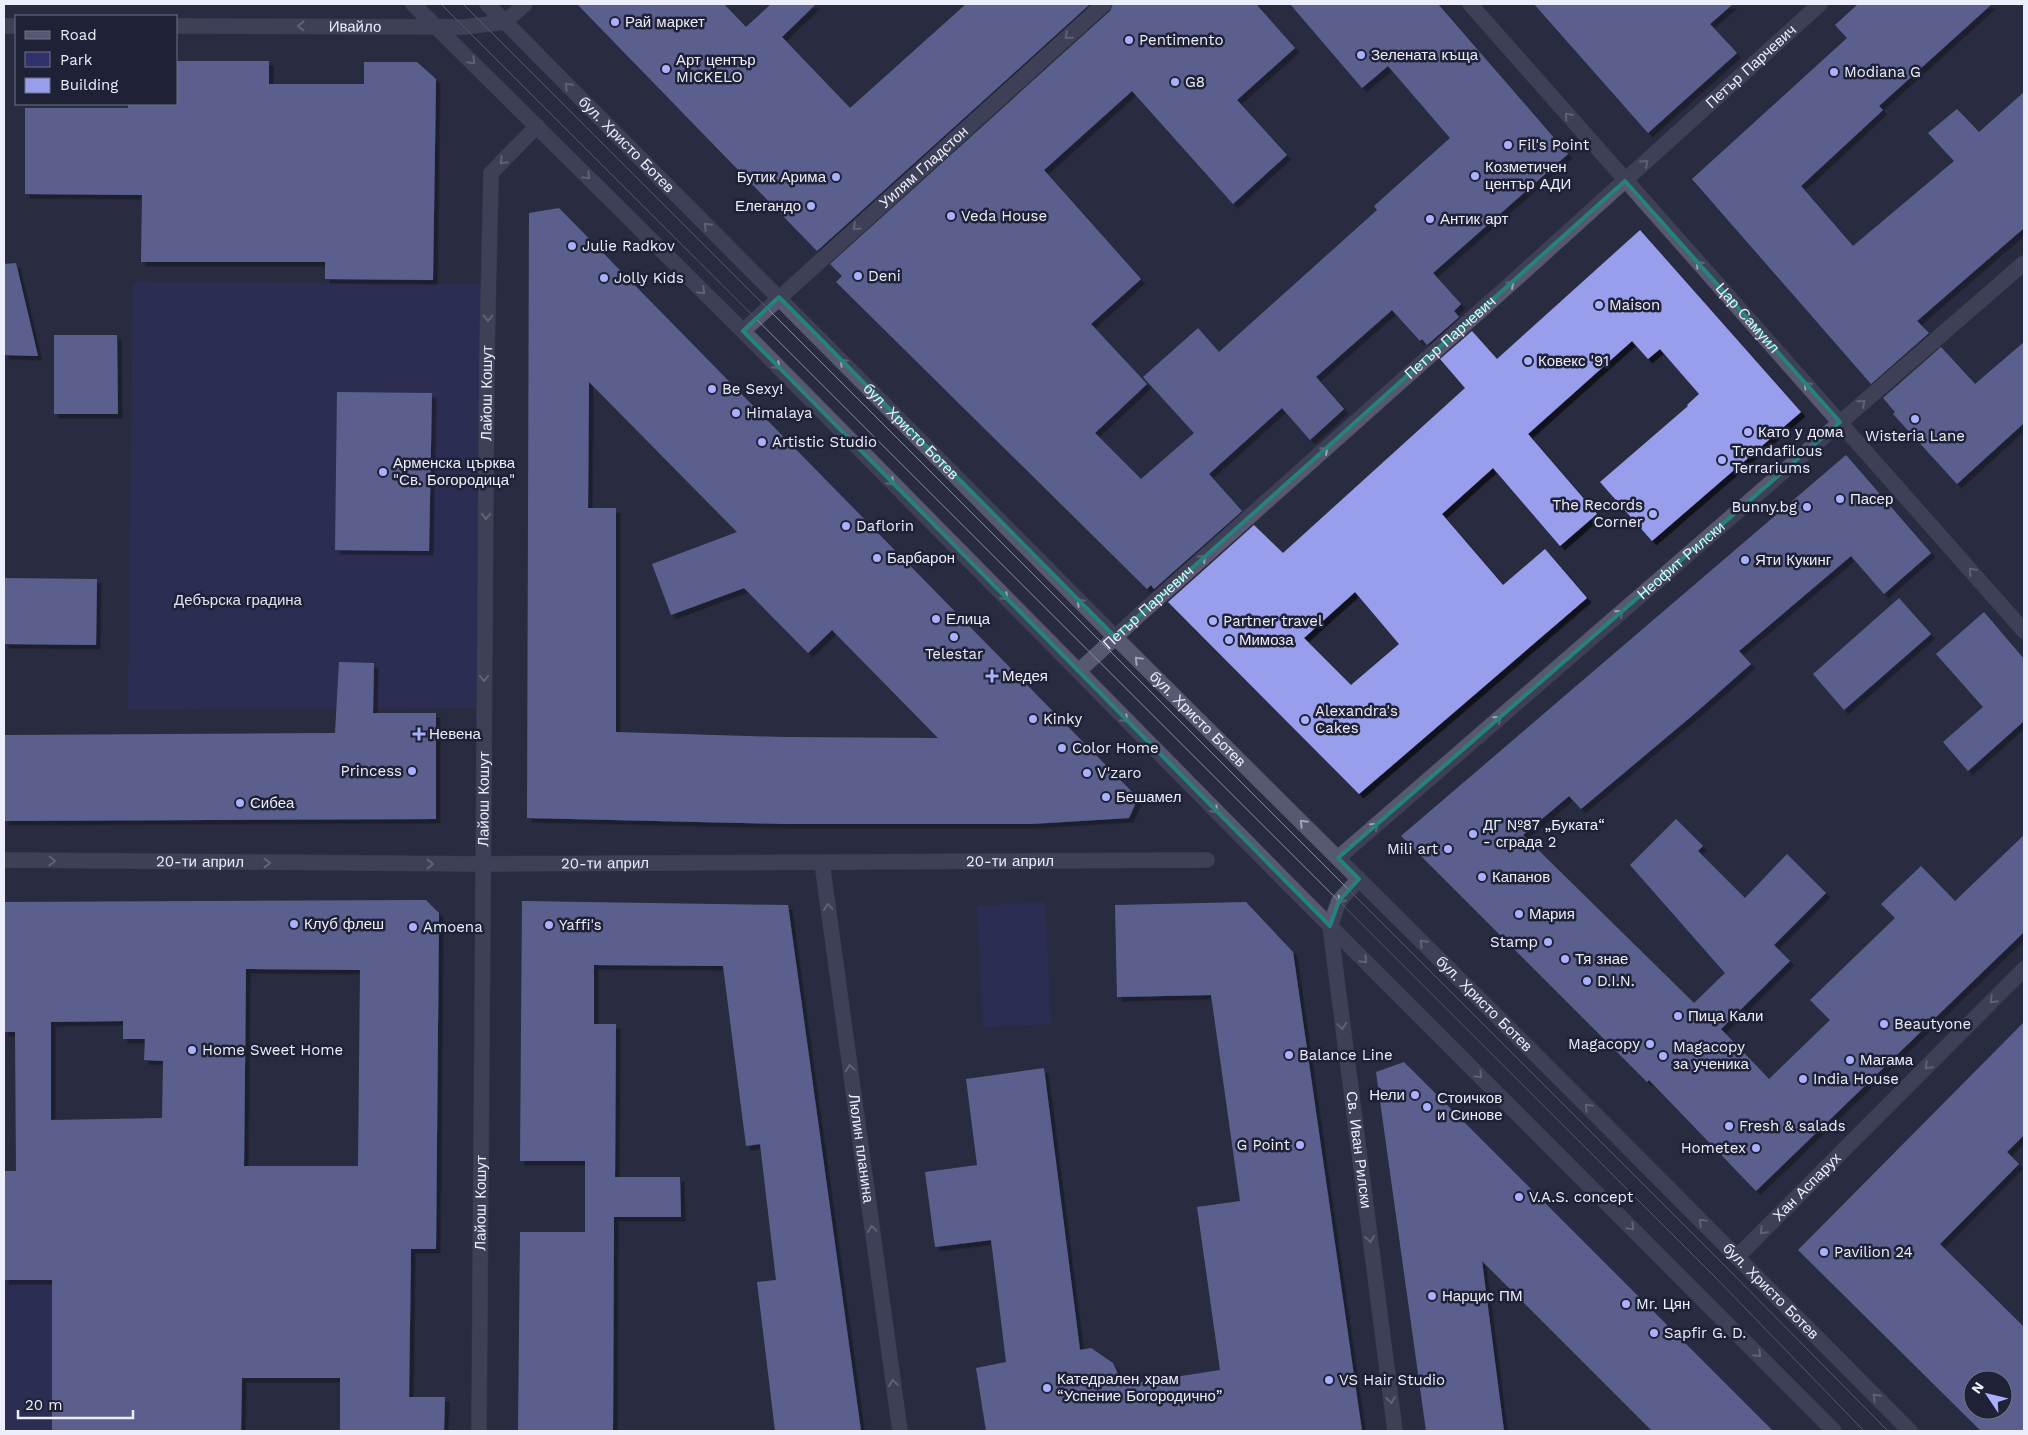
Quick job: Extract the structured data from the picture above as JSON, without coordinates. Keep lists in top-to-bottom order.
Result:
{
  "streets": {
    "street": [
      "Ивайло",
      "Петър Парчевич",
      "бул. Христо Ботев",
      "Уилям Гладстон",
      "Цар Самуил",
      "Лайош Кошут",
      "Неофит Рилски",
      "20-ти април",
      "Люлин планина",
      "Св. Иван Рилски",
      "Хан Аспарух"
    ]
  },
  "crossings": [
    ["Ивайло", "бул. Христо Ботев"],
    ["Петър Парчевич", "бул. Христо Ботев"],
    ["Петър Парчевич", "Цар Самуил"],
    ["бул. Христо Ботев", "Уилям Гладстон"],
    ["бул. Христо Ботев", "Неофит Рилски"],
    ["бул. Христо Ботев", "Св. Иван Рилски"],
    ["бул. Христо Ботев", "Хан Аспарух"],
    ["Цар Самуил", "Неофит Рилски"],
    ["Лайош Кошут", "20-ти април"],
    ["20-ти април", "Люлин планина"]
  ],
  "one_way": [
    "Ивайло",
    "Петър Парчевич",
    "Уилям Гладстон",
    "Цар Самуил",
    "Лайош Кошут",
    "Неофит Рилски",
    "20-ти април",
    "Люлин планина",
    "Св. Иван Рилски",
    "Хан Аспарух"
  ],
  "parks": ["Дебърска градина"],
  "places": {
    "other": [
      "Рай маркет",
      "Pentimento",
      "Зелената къща",
      "Арт център MICKELO",
      "Modiana G",
      "G8",
      "Fil's Point",
      "Козметичен център АДИ",
      "Бутик Арима",
      "Елегандо",
      "Veda House",
      "Антик арт",
      "Julie Radkov",
      "Deni",
      "Jolly Kids",
      "Maison",
      "Ковекс '91",
      "Be Sexy!",
      "Himalaya",
      "Wisteria Lane",
      "Като у дома",
      "Artistic Studio",
      "Trendafilous Terrariums",
      "Арменска църква \"Св. Богородица\"",
      "Пасер",
      "Bunny.bg",
      "The Records Corner",
      "Daflorin",
      "Барбарон",
      "Яти Кукинг",
      "Елица",
      "Partner travel",
      "Telestar",
      "Мимоза",
      "Kinky",
      "Alexandra's Cakes",
      "Color Home",
      "Princess",
      "V'zaro",
      "Бешамел",
      "Сибеа",
      "ДГ №87 „Буката“ - сграда 2",
      "Mili art",
      "Капанов",
      "Мария",
      "Клуб флеш",
      "Yaffi's",
      "Amoena",
      "Stamp",
      "Тя знае",
      "D.I.N.",
      "Пица Кали",
      "Beautyone",
      "Magacopy",
      "Home Sweet Home",
      "Balance Line",
      "Magacopy за ученика",
      "Магама",
      "India House",
      "Нели",
      "Стоичков и Синове",
      "Fresh & salads",
      "G Point",
      "Hometex",
      "V.A.S. concept",
      "Pavilion 24",
      "Нарцис ПМ",
      "Mr. Цян",
      "Sapfir G. D.",
      "VS Hair Studio",
      "Катедрален храм “Успение Богородично”"
    ],
    "health": ["Медея", "Невена"]
  },
  "legend": ["Road", "Park", "Building"],
  "scale_bar": "20 m",
  "north": "top left"
}
